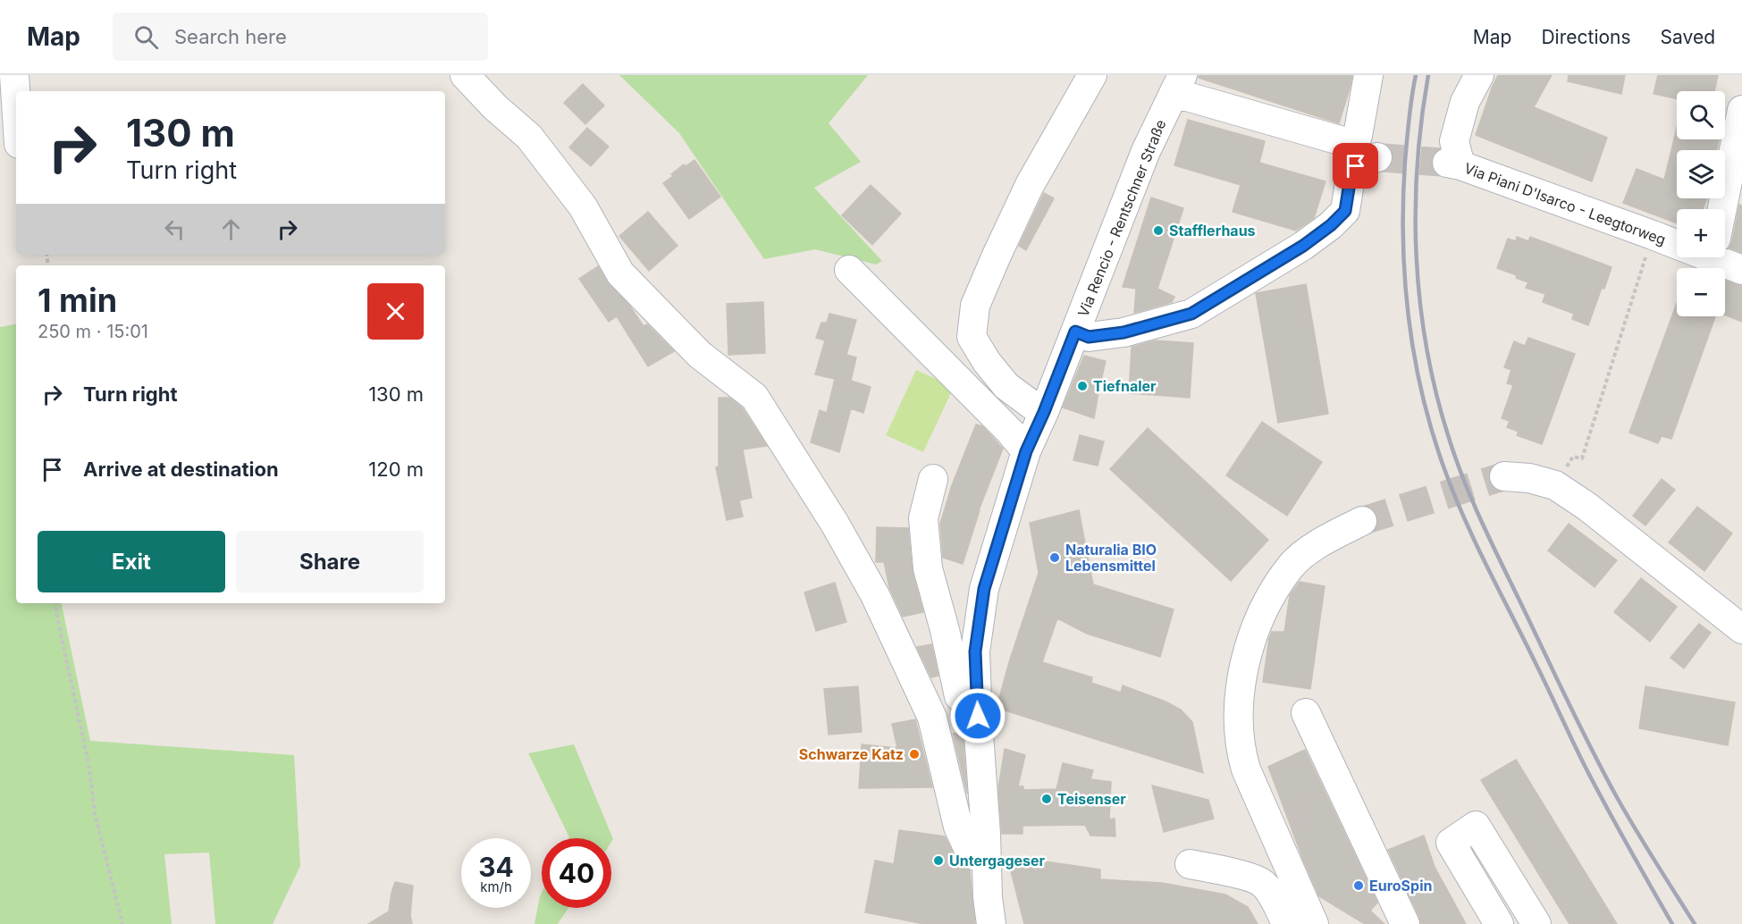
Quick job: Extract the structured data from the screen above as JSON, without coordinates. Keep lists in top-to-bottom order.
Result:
{
  "streets": {
    "street": ["Via Piani D'Isarco - Leegtorweg", "Via Rencio - Rentschner Straße"]
  },
  "places": [
    "Stafflerhaus",
    "Tiefnaler",
    "Naturalia BIO Lebensmittel",
    "Schwarze Katz",
    "Teisenser",
    "Untergageser",
    "EuroSpin"
  ],
  "page": {
    "header": "Map",
    "search": "Search here",
    "nav": ["Map", "Directions", "Saved"],
    "map_buttons": ["+", "−"],
    "turn": ["130 m", "Turn right"],
    "heading": ["1 min", "250 m · 15:01"],
    "list": [
      {
        "name": "Turn right",
        "value": "130 m"
      },
      {
        "name": "Arrive at destination",
        "value": "120 m"
      }
    ],
    "buttons": ["Exit", "Share"],
    "speed": "34 km/h",
    "limit": "40"
  }
}
